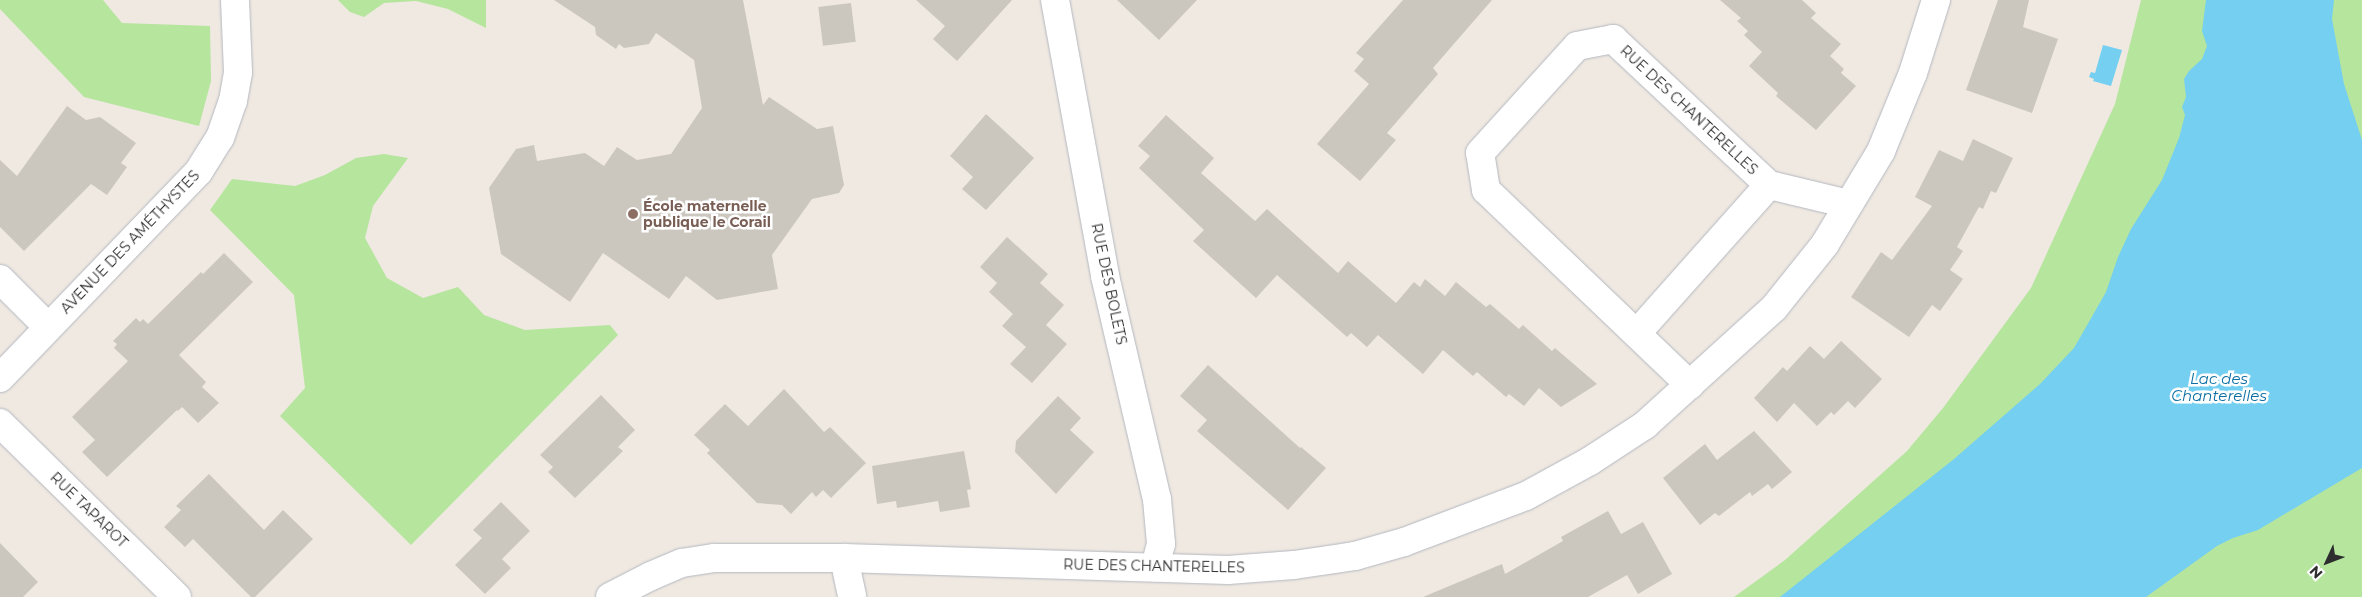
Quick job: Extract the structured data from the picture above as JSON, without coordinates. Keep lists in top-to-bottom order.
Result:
{
  "streets": {
    "street": [
      "RUE DES CHANTERELLES",
      "AVENUE DES AMÉTHYSTES",
      "RUE DES BOLETS",
      "RUE TAPAROT"
    ]
  },
  "crossings": [
    ["RUE DES CHANTERELLES", "RUE DES BOLETS"]
  ],
  "water": ["Lac des Chanterelles"],
  "places": ["École maternelle publique le Corail"],
  "north": "bottom left"
}
